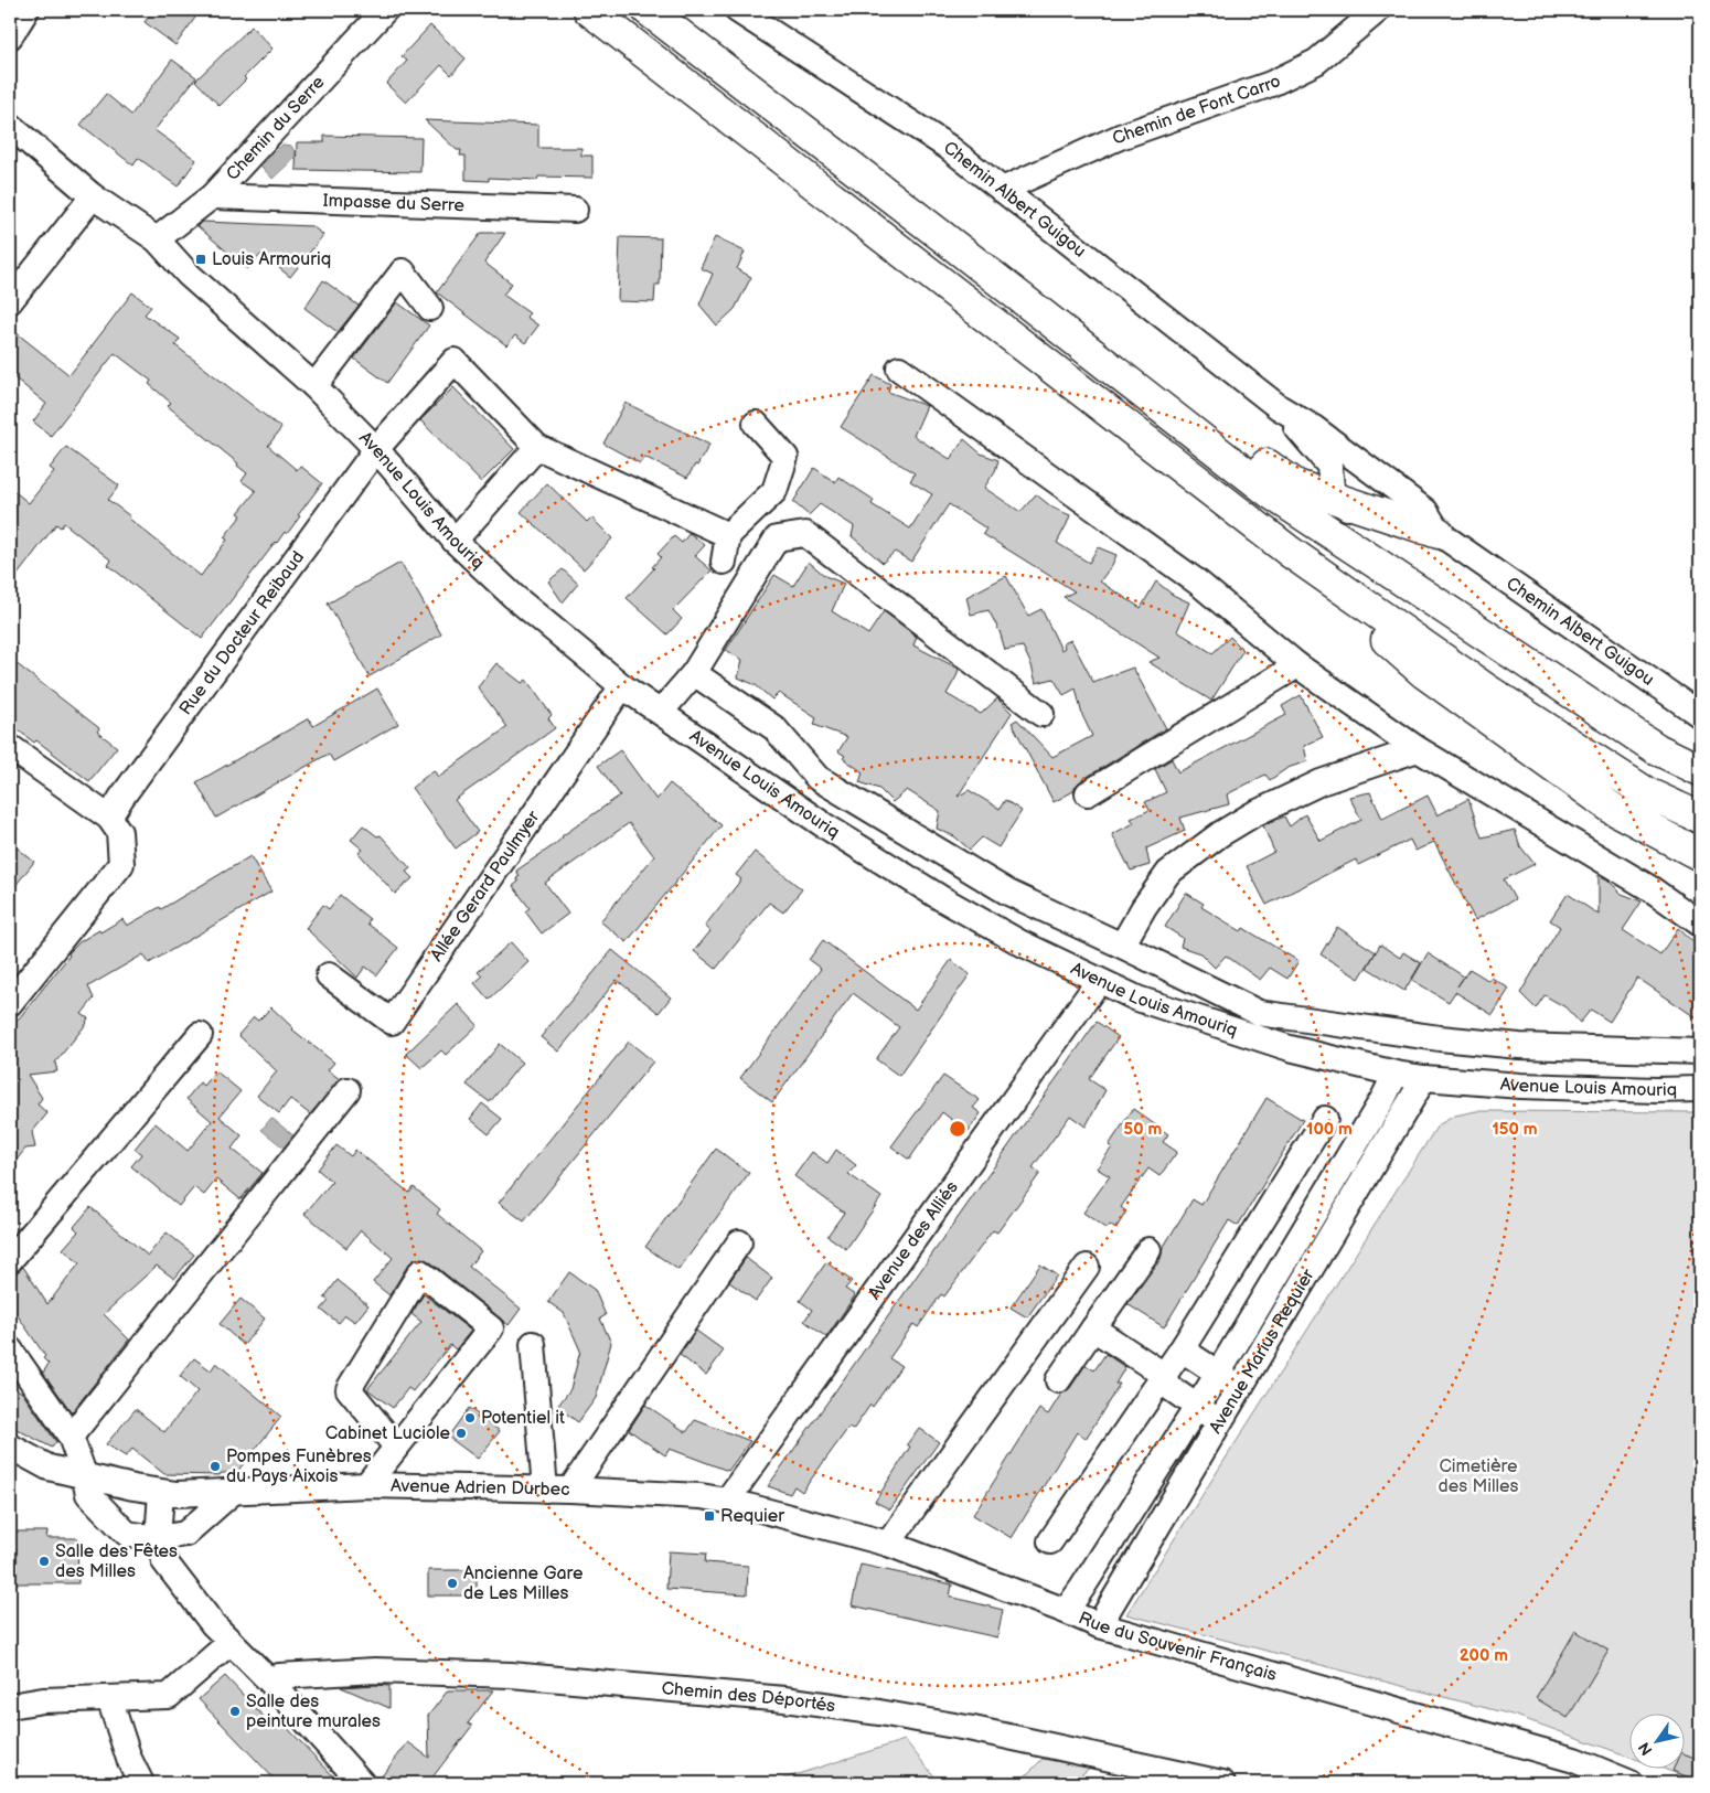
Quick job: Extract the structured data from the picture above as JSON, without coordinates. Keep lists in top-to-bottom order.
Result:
{
  "streets": {
    "street": [
      "Chemin de Font Carro",
      "Chemin du Serre",
      "Chemin Albert Guigou",
      "Impasse du Serre",
      "Avenue Louis Amouriq",
      "Rue du Docteur Reibaud",
      "Allée Gerard Paulmyer",
      "Avenue des Alliés",
      "Avenue Marius Requier",
      "Avenue Adrien Durbec",
      "Rue du Souvenir Français",
      "Chemin des Déportés"
    ]
  },
  "crossings": [
    ["Chemin de Font Carro", "Chemin Albert Guigou"],
    ["Chemin du Serre", "Impasse du Serre"],
    ["Chemin du Serre", "Avenue Louis Amouriq"],
    ["Avenue Louis Amouriq", "Rue du Docteur Reibaud"],
    ["Avenue Louis Amouriq", "Allée Gerard Paulmyer"],
    ["Avenue Louis Amouriq", "Avenue des Alliés"],
    ["Avenue Louis Amouriq", "Avenue Marius Requier"],
    ["Avenue des Alliés", "Avenue Adrien Durbec"],
    ["Avenue des Alliés", "Rue du Souvenir Français"],
    ["Avenue Marius Requier", "Rue du Souvenir Français"],
    ["Avenue Adrien Durbec", "Rue du Souvenir Français"]
  ],
  "parks": ["Cimetière des Milles"],
  "places": {
    "transit": ["Louis Armouriq", "Requier"],
    "other": [
      "Potentiel it",
      "Cabinet Luciole",
      "Pompes Funèbres du Pays Aixois",
      "Salle des Fêtes des Milles",
      "Ancienne Gare de Les Milles",
      "Salle des peinture murales"
    ]
  },
  "north": "bottom left",
  "rings": [
    "50 m",
    "100 m",
    "150 m",
    "200 m"
  ]
}
